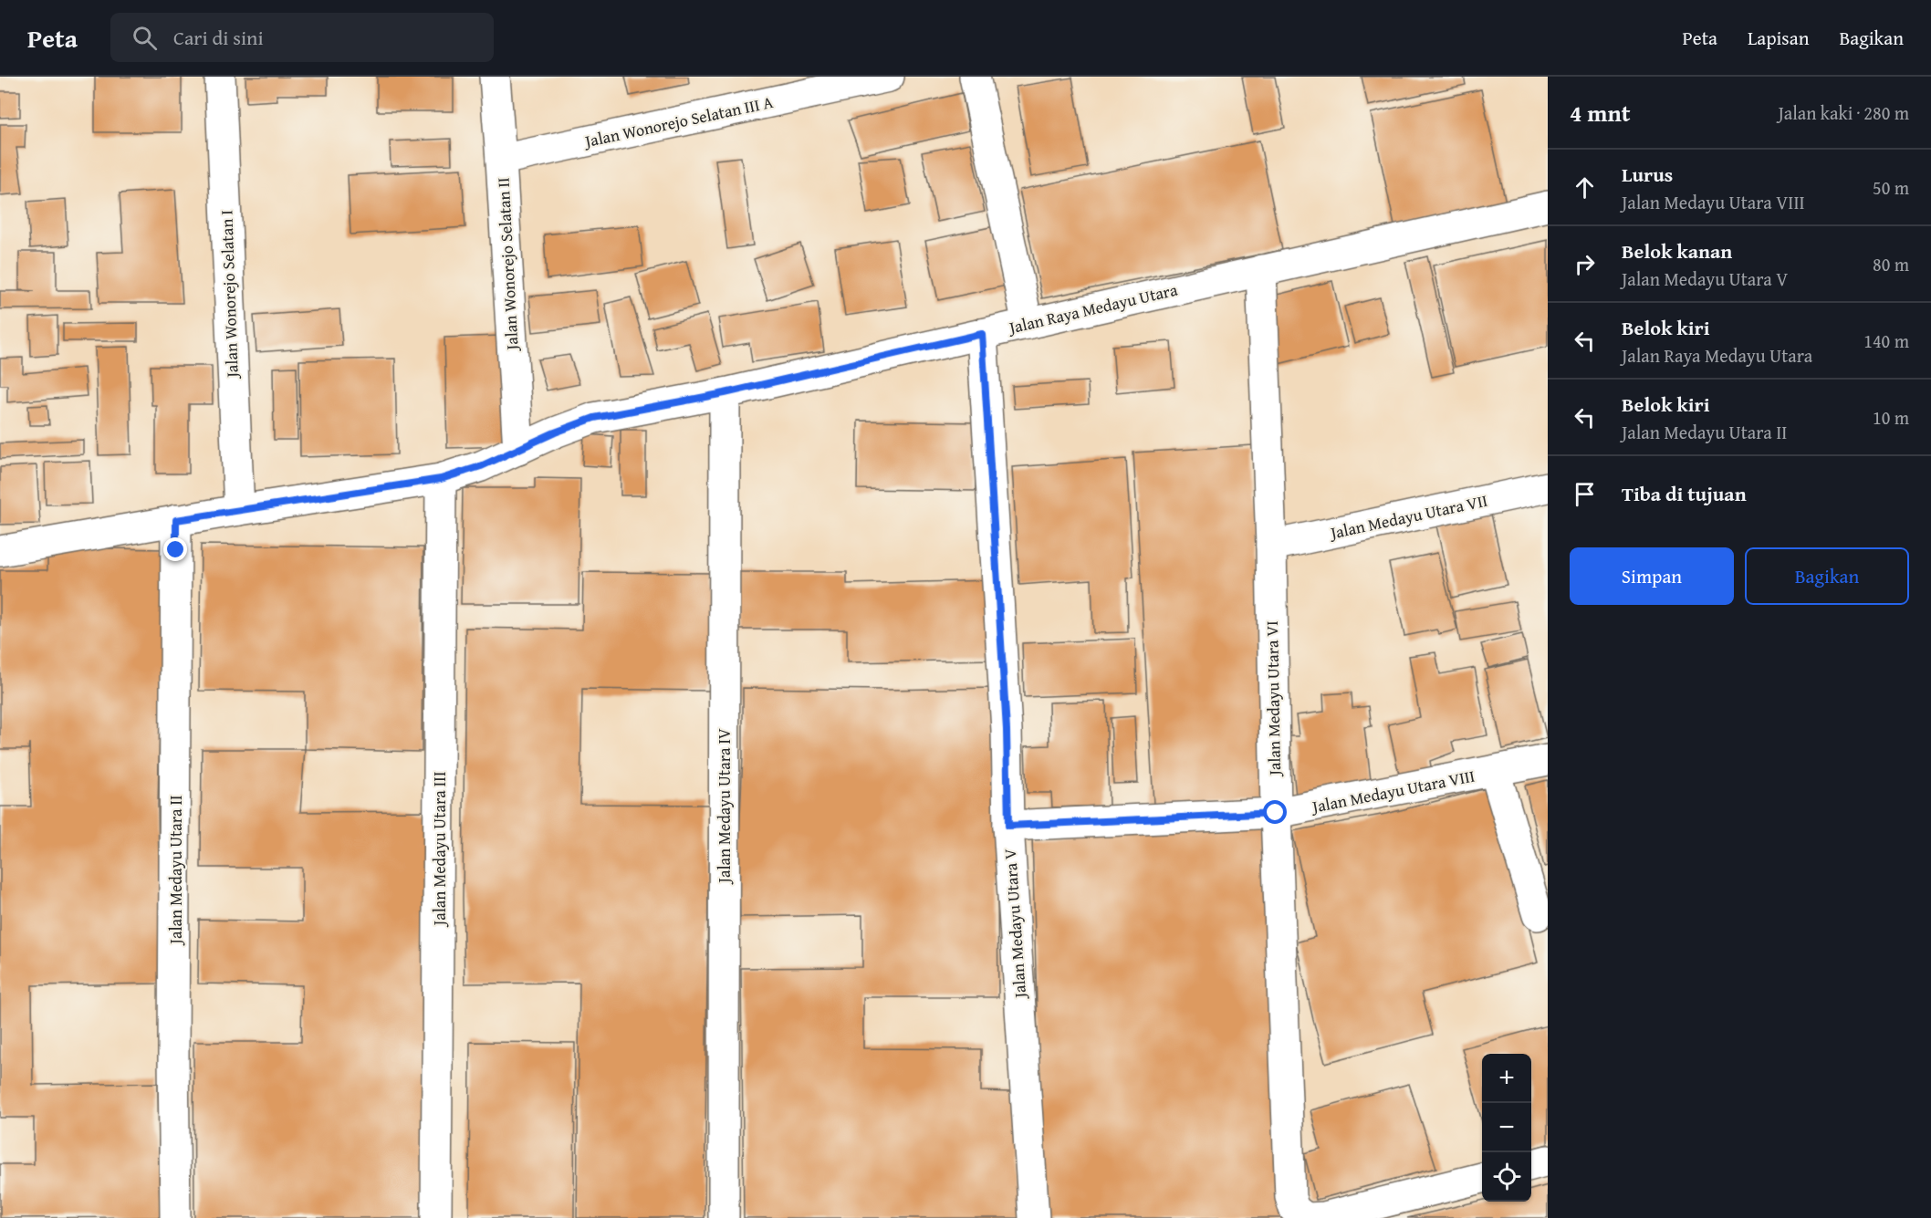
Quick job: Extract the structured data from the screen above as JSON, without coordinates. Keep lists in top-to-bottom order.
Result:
{
  "streets": {
    "street": [
      "Jalan Wonorejo Selatan III A",
      "Jalan Wonorejo Selatan II",
      "Jalan Wonorejo Selatan I",
      "Jalan Raya Medayu Utara",
      "Jalan Medayu Utara VII",
      "Jalan Medayu Utara VI",
      "Jalan Medayu Utara VIII",
      "Jalan Medayu Utara IV",
      "Jalan Medayu Utara III",
      "Jalan Medayu Utara II",
      "Jalan Medayu Utara V"
    ]
  },
  "crossings": [
    ["Jalan Wonorejo Selatan III A", "Jalan Wonorejo Selatan II"],
    ["Jalan Wonorejo Selatan II", "Jalan Raya Medayu Utara"],
    ["Jalan Wonorejo Selatan I", "Jalan Raya Medayu Utara"],
    ["Jalan Raya Medayu Utara", "Jalan Medayu Utara VI"],
    ["Jalan Raya Medayu Utara", "Jalan Medayu Utara IV"],
    ["Jalan Raya Medayu Utara", "Jalan Medayu Utara III"],
    ["Jalan Raya Medayu Utara", "Jalan Medayu Utara II"],
    ["Jalan Raya Medayu Utara", "Jalan Medayu Utara V"],
    ["Jalan Medayu Utara VII", "Jalan Medayu Utara VI"],
    ["Jalan Medayu Utara VI", "Jalan Medayu Utara VIII"],
    ["Jalan Medayu Utara VIII", "Jalan Medayu Utara V"]
  ],
  "page": {
    "header": "Peta",
    "search": "Cari di sini",
    "nav": ["Peta", "Lapisan", "Bagikan"],
    "heading": ["4 mnt", "Jalan kaki · 280 m"],
    "list": [
      ["Lurus", "Jalan Medayu Utara VIII", "50 m"],
      ["Belok kanan", "Jalan Medayu Utara V", "80 m"],
      ["Belok kiri", "Jalan Raya Medayu Utara", "140 m"],
      ["Belok kiri", "Jalan Medayu Utara II", "10 m"],
      "Tiba di tujuan"
    ],
    "buttons": ["Simpan", "Bagikan"],
    "map_buttons": ["+", "−"]
  }
}
